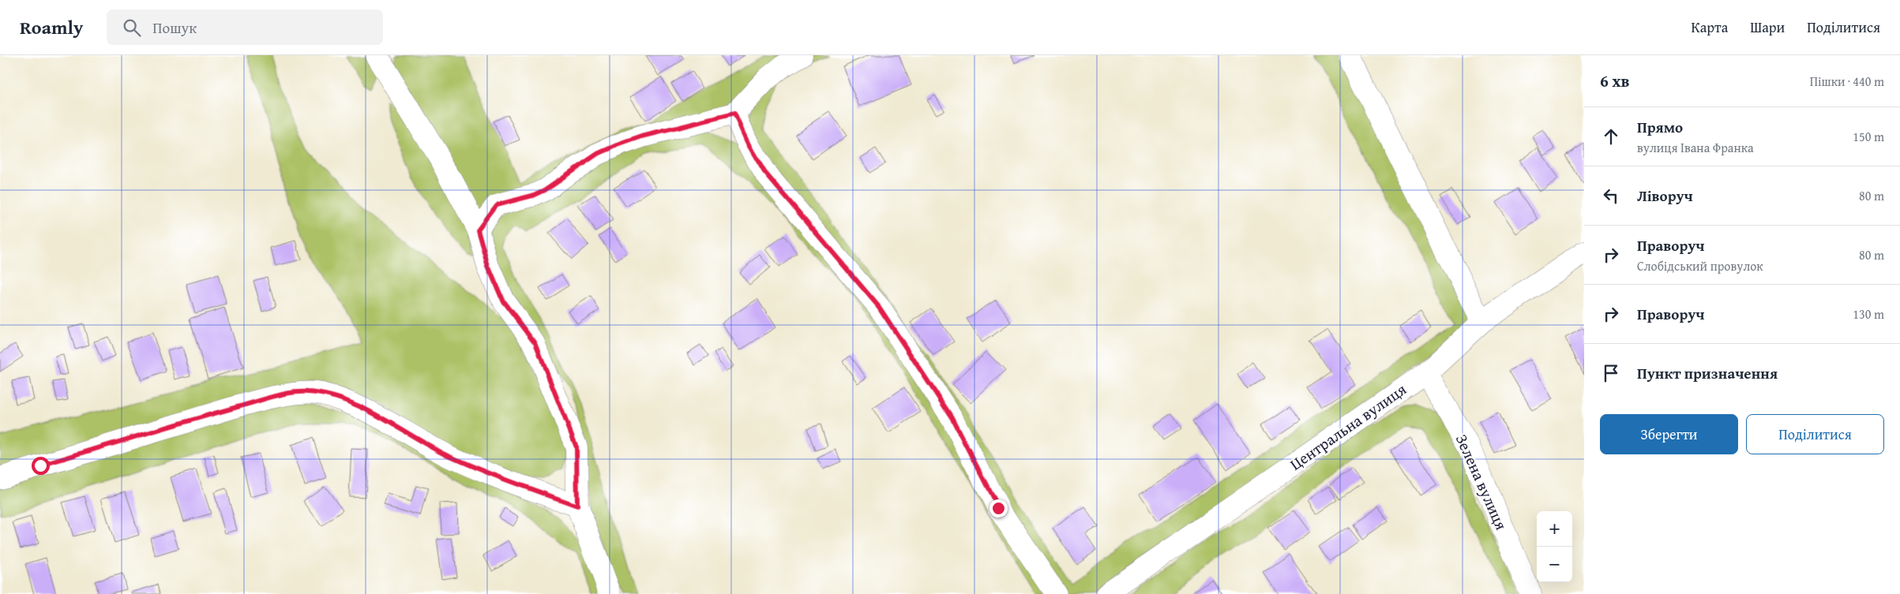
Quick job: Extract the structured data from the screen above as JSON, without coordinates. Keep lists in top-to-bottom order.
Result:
{
  "streets": {
    "street": ["Центральна вулиця", "Зелена вулиця"]
  },
  "crossings": [
    ["Центральна вулиця", "Зелена вулиця"]
  ],
  "page": {
    "header": "Roamly",
    "search": "Пошук",
    "nav": ["Карта", "Шари", "Поділитися"],
    "heading": ["6 хв", "Пішки · 440 m"],
    "list": [
      ["Прямо", "вулиця Івана Франка", "150 m"],
      ["Ліворуч", "80 m"],
      ["Праворуч", "Слобідський провулок", "80 m"],
      ["Праворуч", "130 m"],
      "Пункт призначення"
    ],
    "buttons": ["Зберегти", "Поділитися"],
    "map_buttons": ["+", "−"]
  }
}
